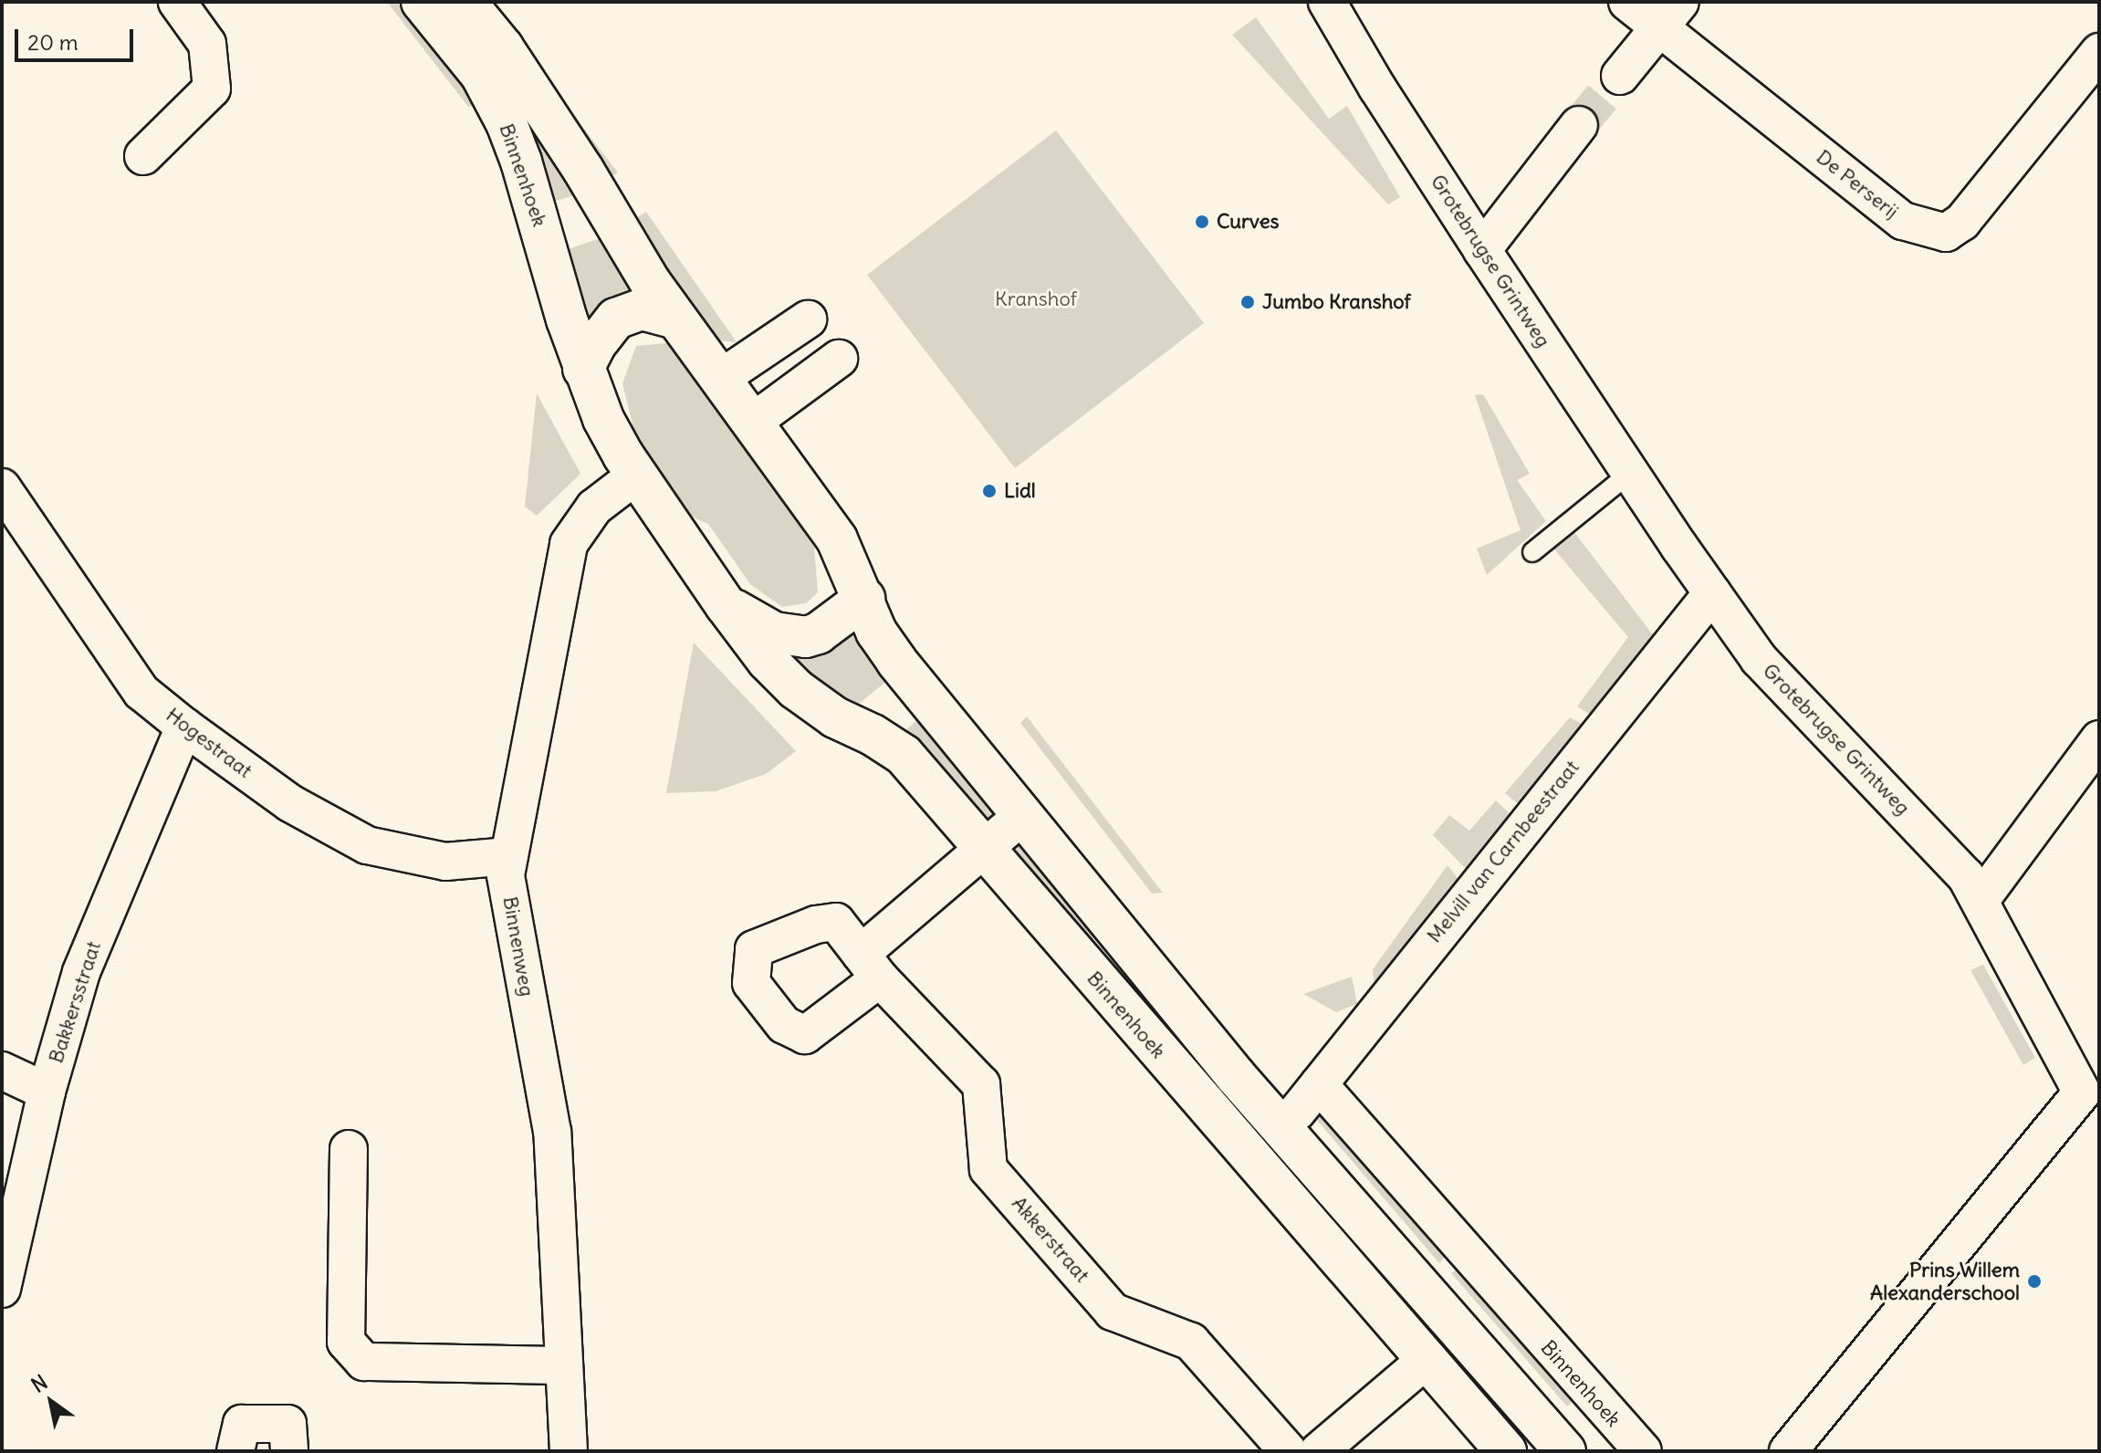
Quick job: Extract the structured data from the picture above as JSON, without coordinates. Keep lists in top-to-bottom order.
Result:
{
  "streets": {
    "main road": ["Binnenhoek"],
    "street": [
      "De Perserij",
      "Grotebrugse Grintweg",
      "Hogestraat",
      "Melvill van Carnbeestraat",
      "Binnenweg",
      "Bakkersstraat",
      "Akkerstraat"
    ]
  },
  "crossings": [
    ["Binnenhoek", "Melvill van Carnbeestraat"],
    ["Binnenhoek", "Binnenweg"],
    ["Binnenhoek", "Akkerstraat"],
    ["Grotebrugse Grintweg", "Melvill van Carnbeestraat"],
    ["Hogestraat", "Binnenweg"],
    ["Hogestraat", "Bakkersstraat"]
  ],
  "parks": ["Kranshof"],
  "places": [
    "Curves",
    "Jumbo Kranshof",
    "Lidl",
    "Prins Willem Alexanderschool"
  ],
  "scale_bar": "20 m",
  "north": "top left"
}
